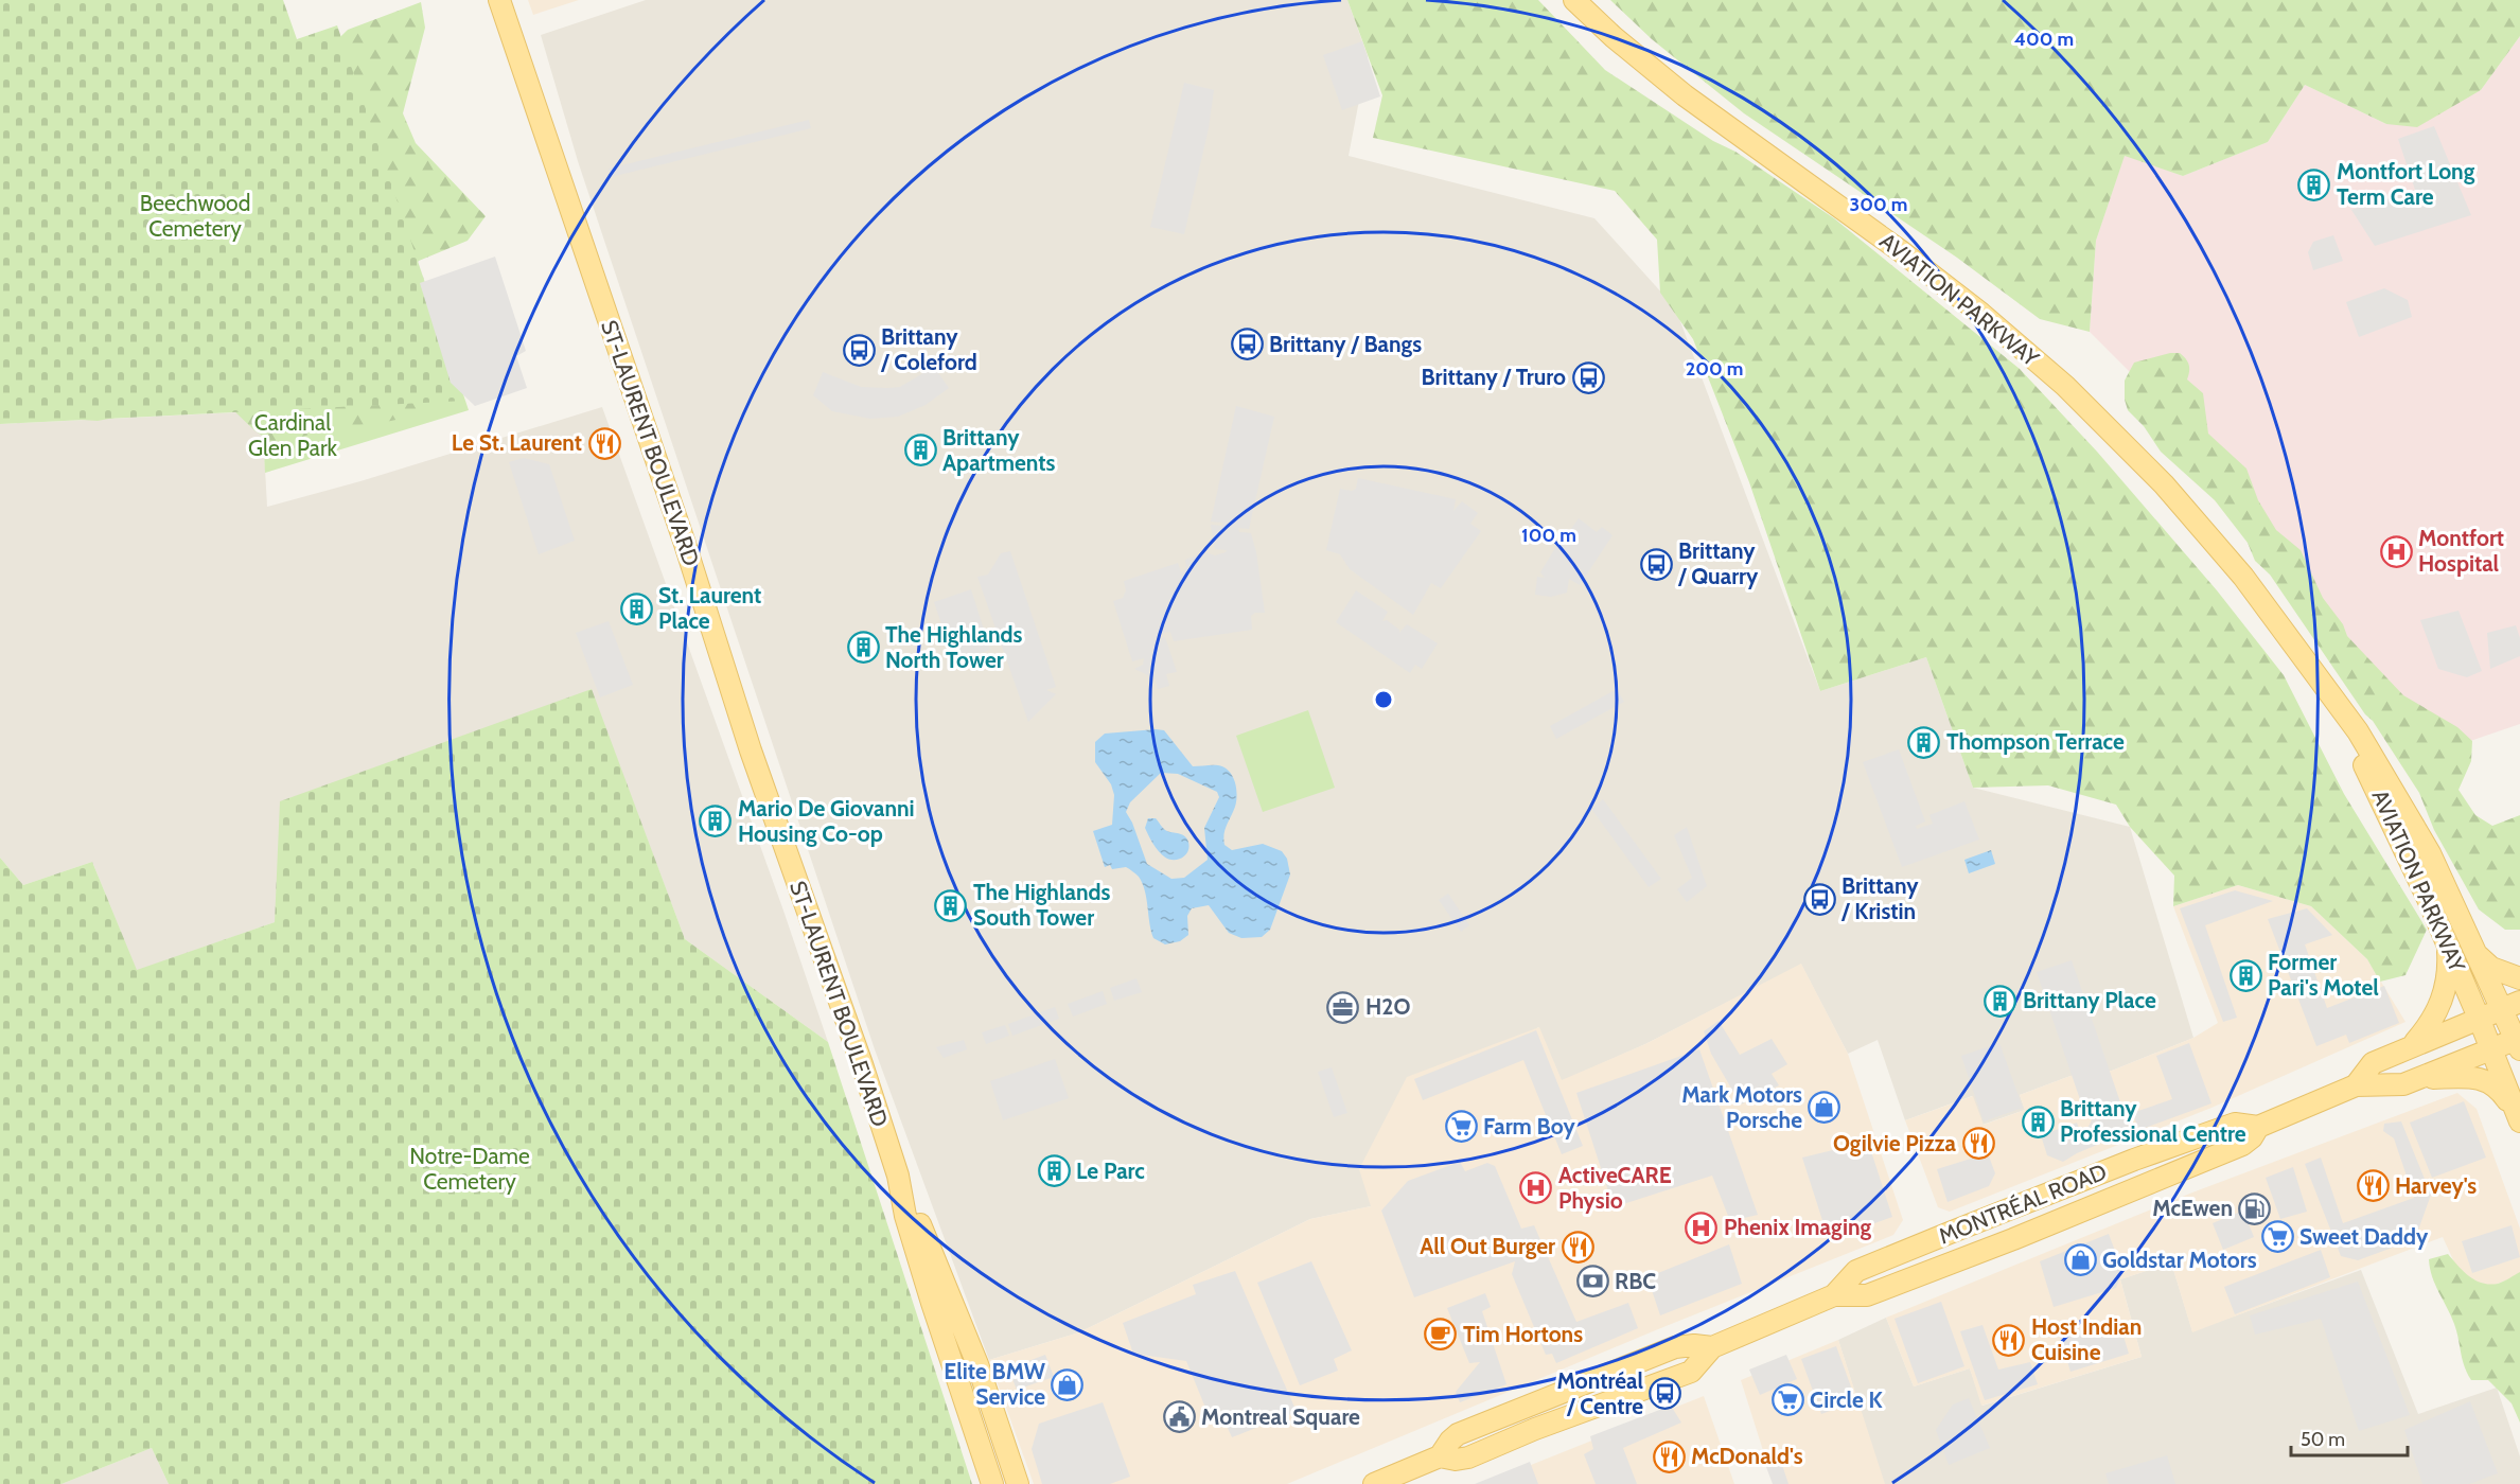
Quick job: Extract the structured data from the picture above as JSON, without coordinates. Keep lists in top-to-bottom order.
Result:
{
  "streets": {
    "main road": ["AVIATION PARKWAY", "ST-LAURENT BOULEVARD", "MONTRÉAL ROAD"]
  },
  "crossings": [
    ["AVIATION PARKWAY", "MONTRÉAL ROAD"]
  ],
  "parks": ["Beechwood Cemetery", "Cardinal Glen Park", "Notre-Dame Cemetery"],
  "places": {
    "building": [
      "Montfort Long Term Care",
      "Brittany Apartments",
      "St. Laurent Place",
      "The Highlands North Tower",
      "Thompson Terrace",
      "Mario De Giovanni Housing Co-op",
      "The Highlands South Tower",
      "Former Pari's Motel",
      "Brittany Place",
      "Brittany Professional Centre",
      "Le Parc"
    ],
    "bus stop": [
      "Brittany / Bangs",
      "Brittany / Coleford",
      "Brittany / Truro",
      "Brittany / Quarry",
      "Brittany / Kristin",
      "Montréal / Centre"
    ],
    "restaurant": [
      "Le St. Laurent",
      "Ogilvie Pizza",
      "Harvey's",
      "All Out Burger",
      "Host Indian Cuisine",
      "McDonald's"
    ],
    "hospital": ["Montfort Hospital", "ActiveCARE Physio", "Phenix Imaging"],
    "office": ["H2O"],
    "shop": ["Mark Motors Porsche", "Goldstar Motors", "Elite BMW Service"],
    "supermarket": ["Farm Boy", "Sweet Daddy", "Circle K"],
    "fuel station": ["McEwen"],
    "bank": ["RBC"],
    "cafe": ["Tim Hortons"],
    "public building": ["Montreal Square"]
  },
  "scale_bar": "50 m",
  "rings": [
    "400 m",
    "300 m",
    "200 m",
    "100 m"
  ]
}
